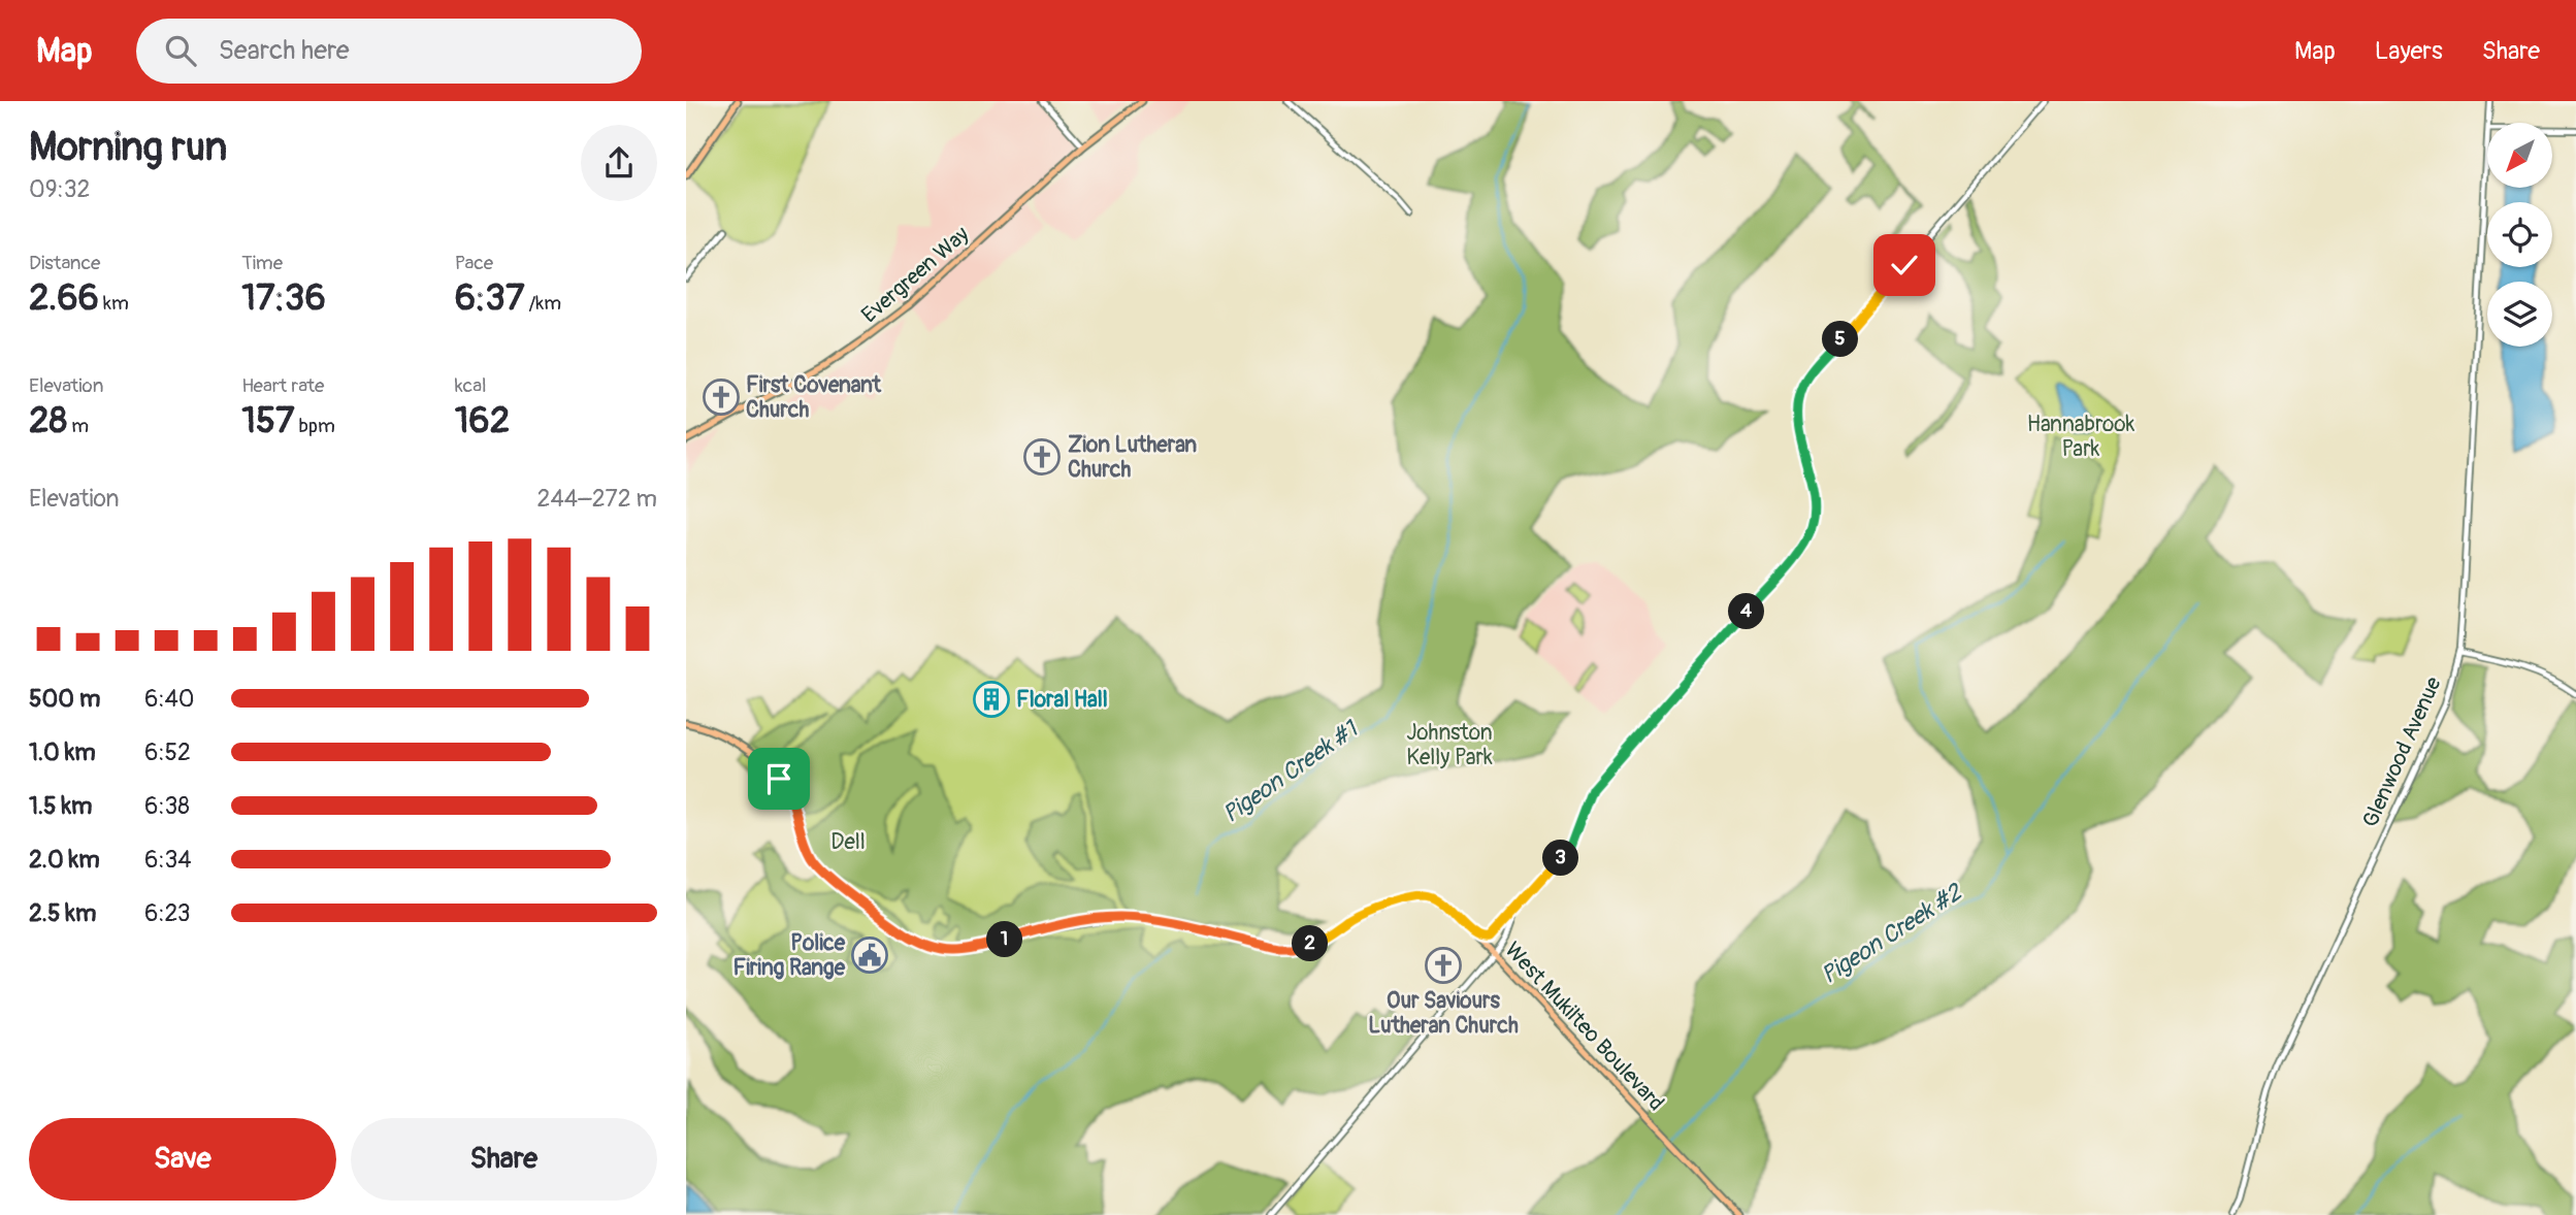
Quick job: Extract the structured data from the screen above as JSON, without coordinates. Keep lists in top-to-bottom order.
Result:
{
  "streets": {
    "main road": ["Evergreen Way", "West Mukilteo Boulevard"],
    "street": ["Glenwood Avenue"]
  },
  "water": ["Pigeon Creek #1", "Pigeon Creek #2"],
  "parks": ["Hannabrook Park", "Johnston Kelly Park", "Dell"],
  "places": {
    "church": ["First Covenant Church", "Zion Lutheran Church", "Our Saviours Lutheran Church"],
    "building": ["Floral Hall"],
    "public building": ["Police Firing Range"]
  },
  "north": "bottom left",
  "page": {
    "header": "Map",
    "search": "Search here",
    "nav": ["Map", "Layers", "Share"],
    "heading": ["Morning run", "09:32"],
    "stats": [
      ["Distance", "2.66 km"],
      ["Time", "17:36"],
      ["Pace", "6:37 /km"],
      ["Elevation", "28 m"],
      ["Heart rate", "157 bpm"],
      ["kcal", "162"]
    ],
    "pins": [
      "5",
      "4",
      "3",
      "1",
      "2"
    ],
    "chart": ["Elevation", "244–272 m"],
    "list": [
      {
        "name": "500 m",
        "note": "6:40"
      },
      {
        "name": "1.0 km",
        "note": "6:52"
      },
      {
        "name": "1.5 km",
        "note": "6:38"
      },
      {
        "name": "2.0 km",
        "note": "6:34"
      },
      {
        "name": "2.5 km",
        "note": "6:23"
      }
    ],
    "buttons": ["Save", "Share"]
  }
}
